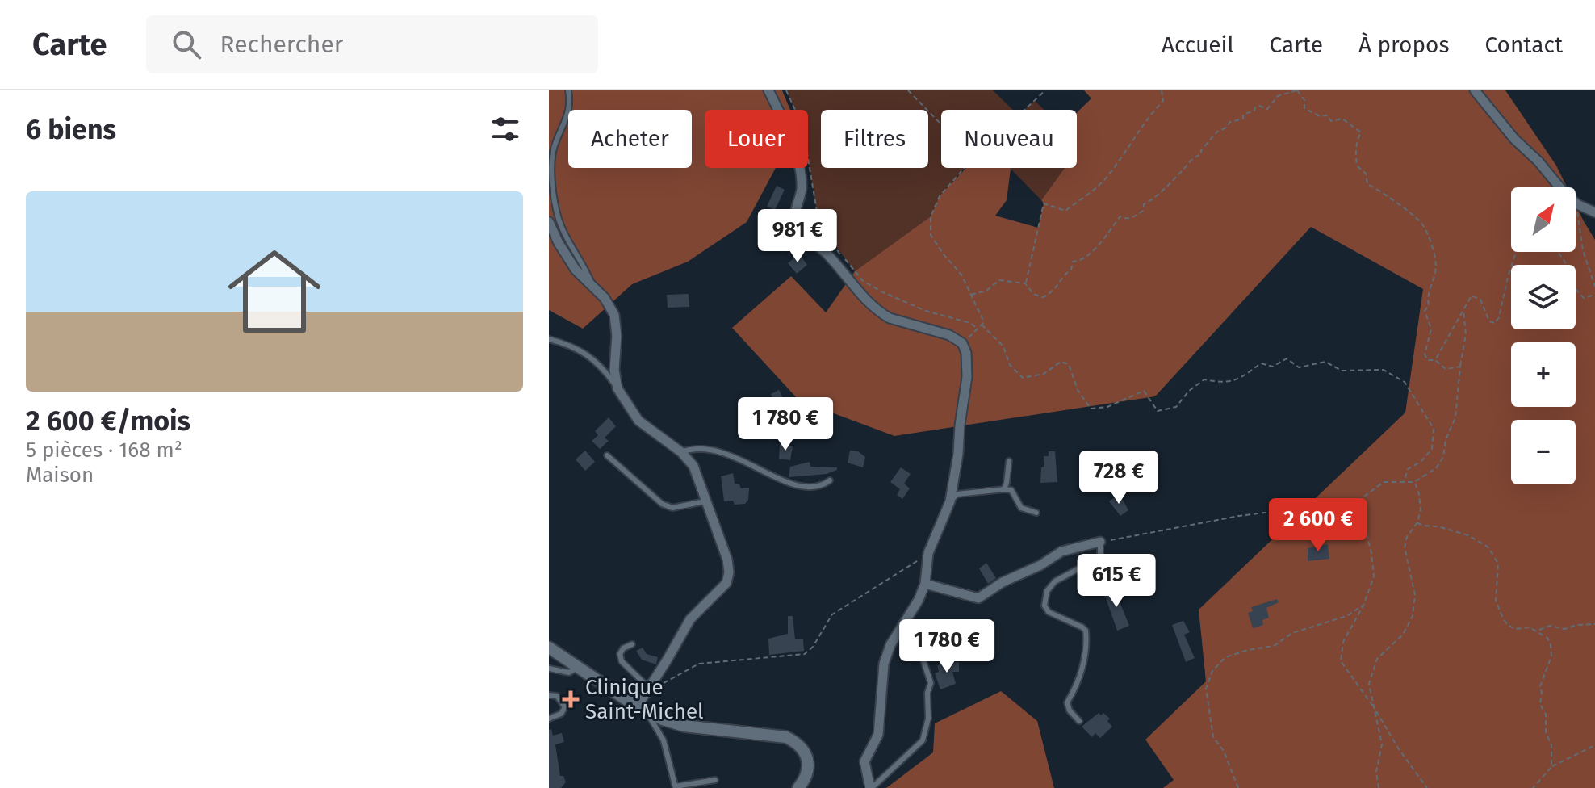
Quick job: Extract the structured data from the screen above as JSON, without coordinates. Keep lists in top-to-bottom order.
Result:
{
  "places": {
    "health": ["Clinique Saint-Michel"]
  },
  "north": "top right",
  "page": {
    "header": "Carte",
    "search": "Rechercher",
    "nav": [
      "Accueil",
      "Carte",
      "À propos",
      "Contact"
    ],
    "heading": "6 biens",
    "chip": [
      "Acheter",
      "Louer",
      "Filtres",
      "Nouveau"
    ],
    "list": [
      {
        "name": "2 600 €/mois",
        "note": "5 pièces · 168 m² · Maison"
      }
    ],
    "map_buttons": ["+", "−"],
    "price": [
      "981 €",
      "1 780 €",
      "728 €",
      "2 600 €",
      "615 €",
      "1 780 €"
    ]
  }
}
